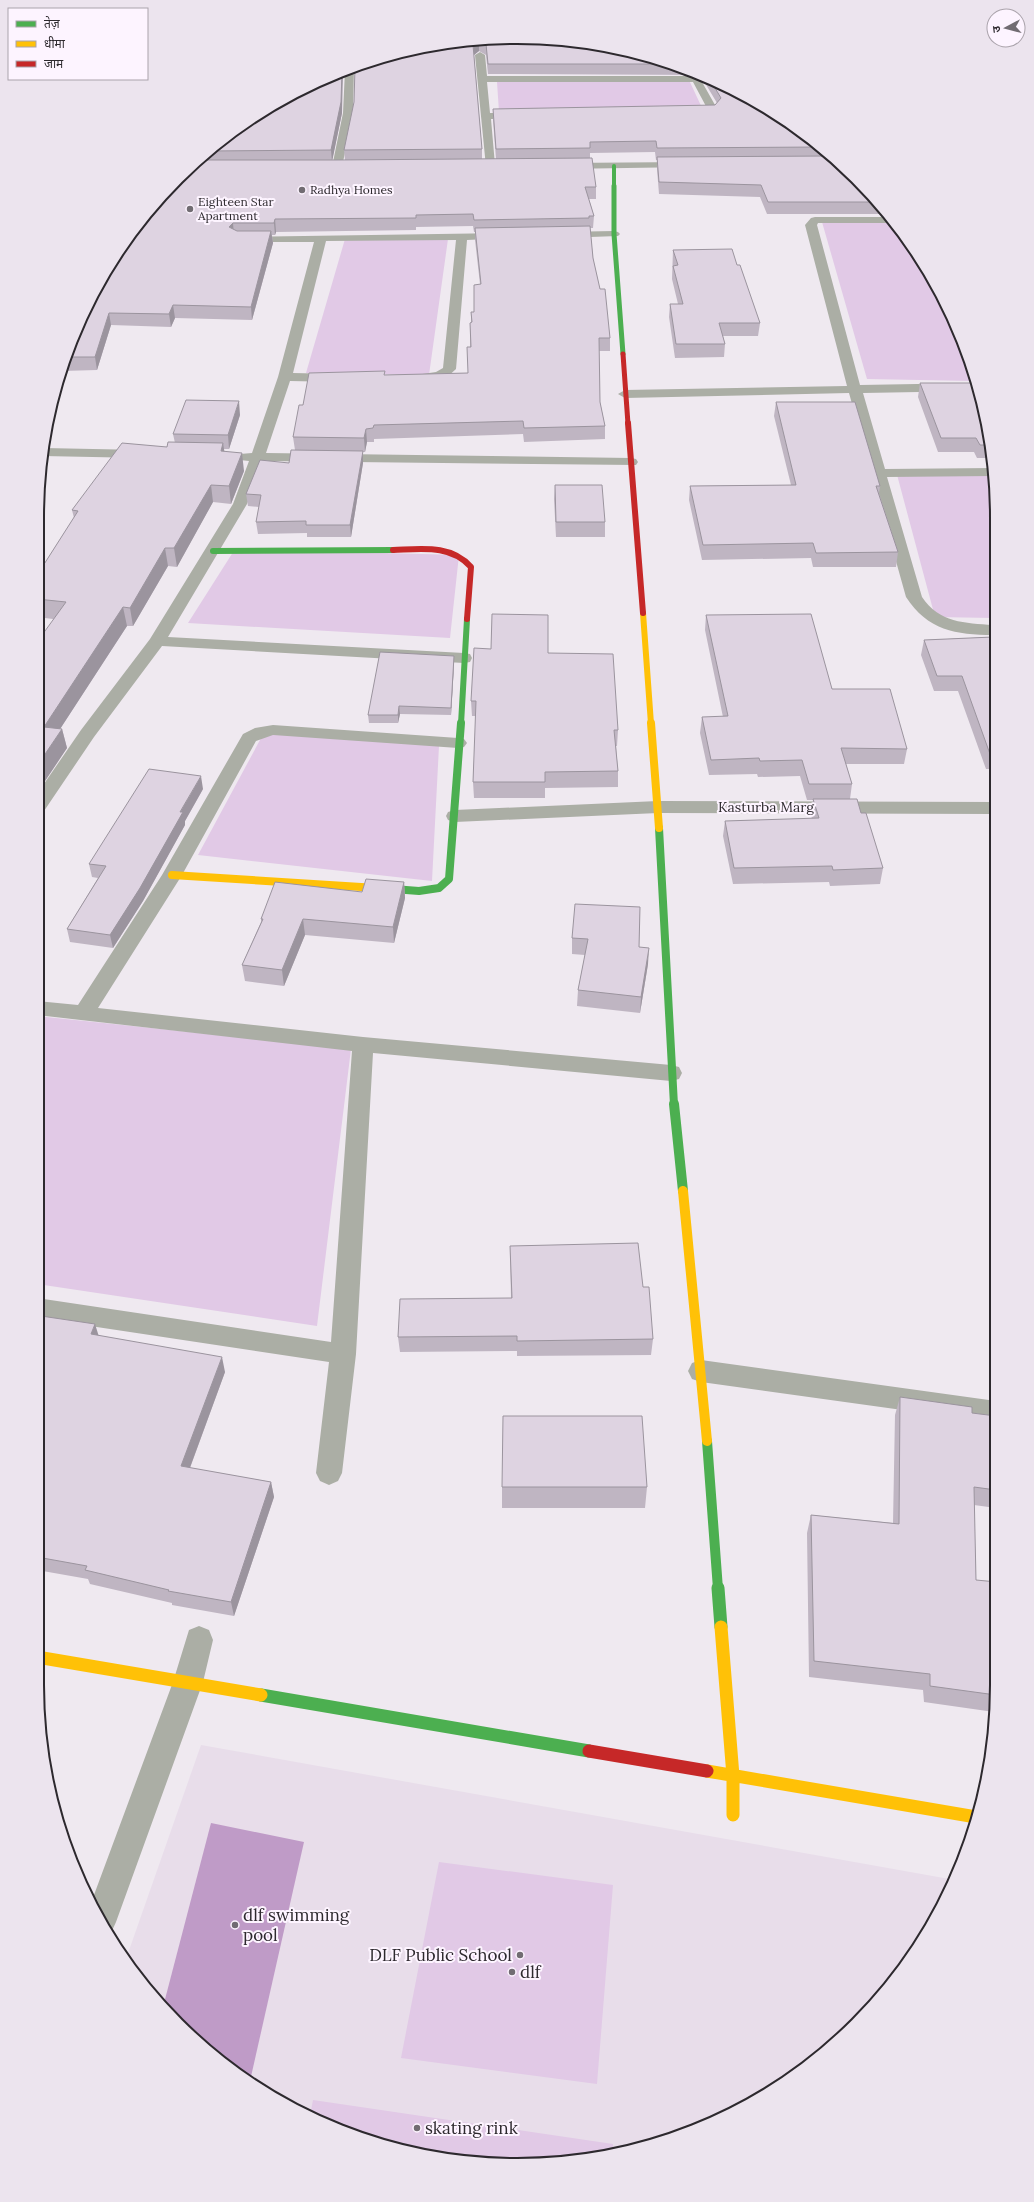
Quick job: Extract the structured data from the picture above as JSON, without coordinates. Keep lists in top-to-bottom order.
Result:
{
  "streets": {
    "street": ["Kasturba Marg"]
  },
  "places": [
    "Radhya Homes",
    "Eighteen Star Apartment",
    "dlf swimming pool",
    "DLF Public School",
    "dlf",
    "skating rink"
  ],
  "legend": ["तेज़", "धीमा", "जाम"],
  "north": "left"
}
